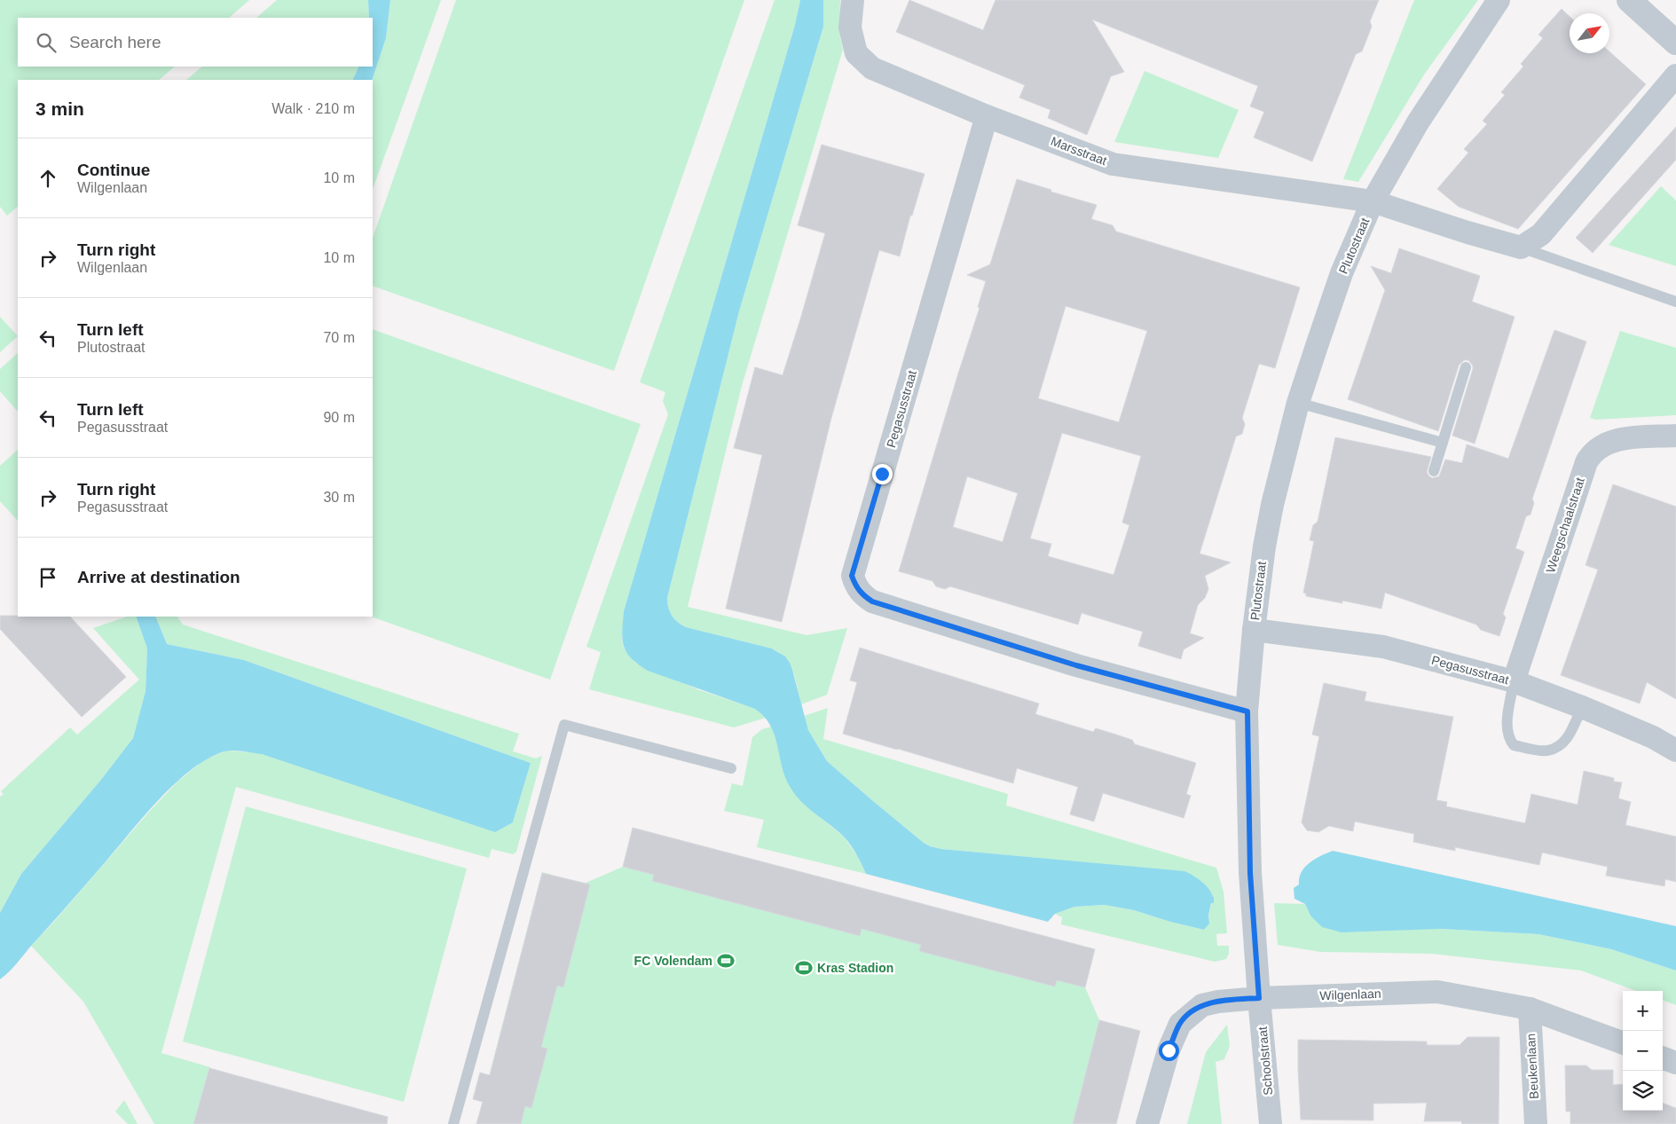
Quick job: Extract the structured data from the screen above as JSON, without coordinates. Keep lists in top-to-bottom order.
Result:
{
  "streets": {
    "street": [
      "Marsstraat",
      "Plutostraat",
      "Pegasusstraat",
      "Weegschaalstraat",
      "Wilgenlaan",
      "Schoolstraat",
      "Beukenlaan"
    ]
  },
  "crossings": [
    ["Marsstraat", "Plutostraat"],
    ["Marsstraat", "Pegasusstraat"],
    ["Plutostraat", "Pegasusstraat"],
    ["Plutostraat", "Wilgenlaan"],
    ["Plutostraat", "Schoolstraat"],
    ["Pegasusstraat", "Weegschaalstraat"],
    ["Wilgenlaan", "Schoolstraat"],
    ["Wilgenlaan", "Beukenlaan"]
  ],
  "places": {
    "sports": ["FC Volendam", "Kras Stadion"]
  },
  "north": "top right",
  "page": {
    "search": "Search here",
    "heading": ["3 min", "Walk · 210 m"],
    "list": [
      ["Continue", "Wilgenlaan", "10 m"],
      ["Turn right", "Wilgenlaan", "10 m"],
      ["Turn left", "Plutostraat", "70 m"],
      ["Turn left", "Pegasusstraat", "90 m"],
      ["Turn right", "Pegasusstraat", "30 m"],
      "Arrive at destination"
    ],
    "map_buttons": ["+", "−"]
  }
}
